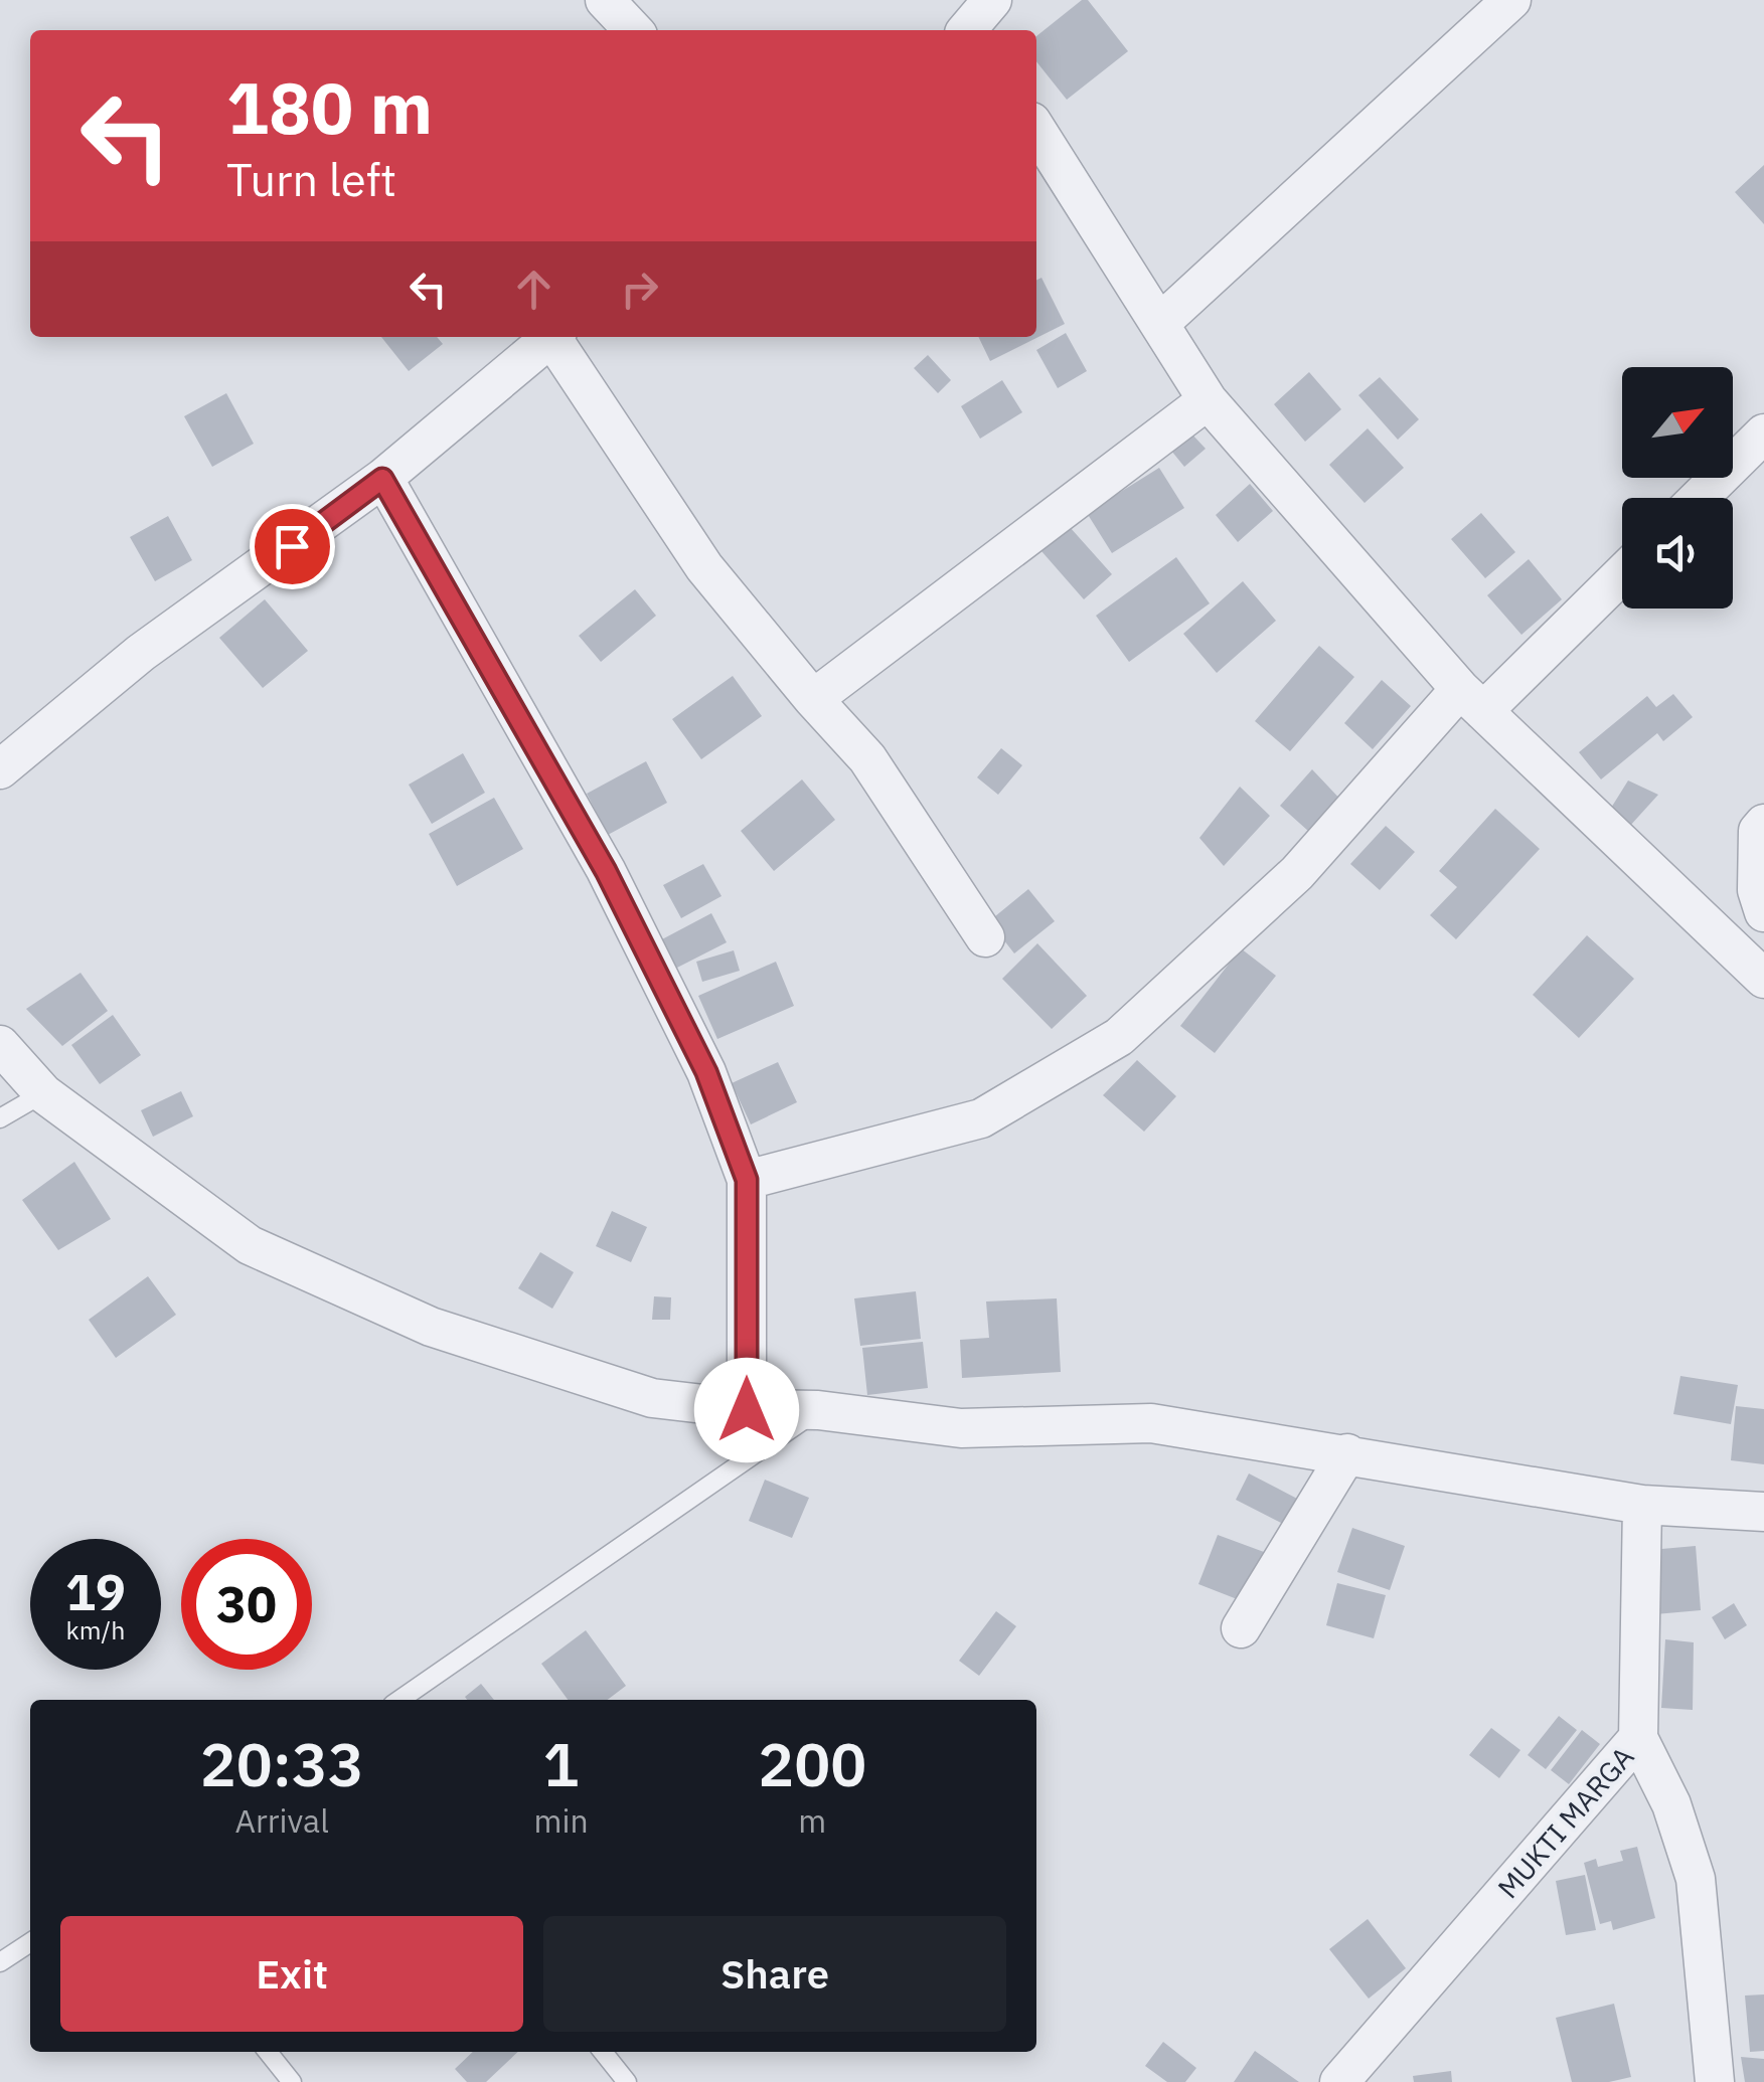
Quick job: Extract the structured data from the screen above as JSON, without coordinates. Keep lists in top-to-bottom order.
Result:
{
  "streets": {
    "street": ["MUKTI MARGA"]
  },
  "north": "top right",
  "page": {
    "turn": ["180 m", "Turn left"],
    "speed": "19 km/h",
    "limit": "30",
    "eta": [
      "20:33",
      "Arrival",
      "1",
      "min",
      "200",
      "m"
    ],
    "buttons": ["Exit", "Share"]
  }
}
